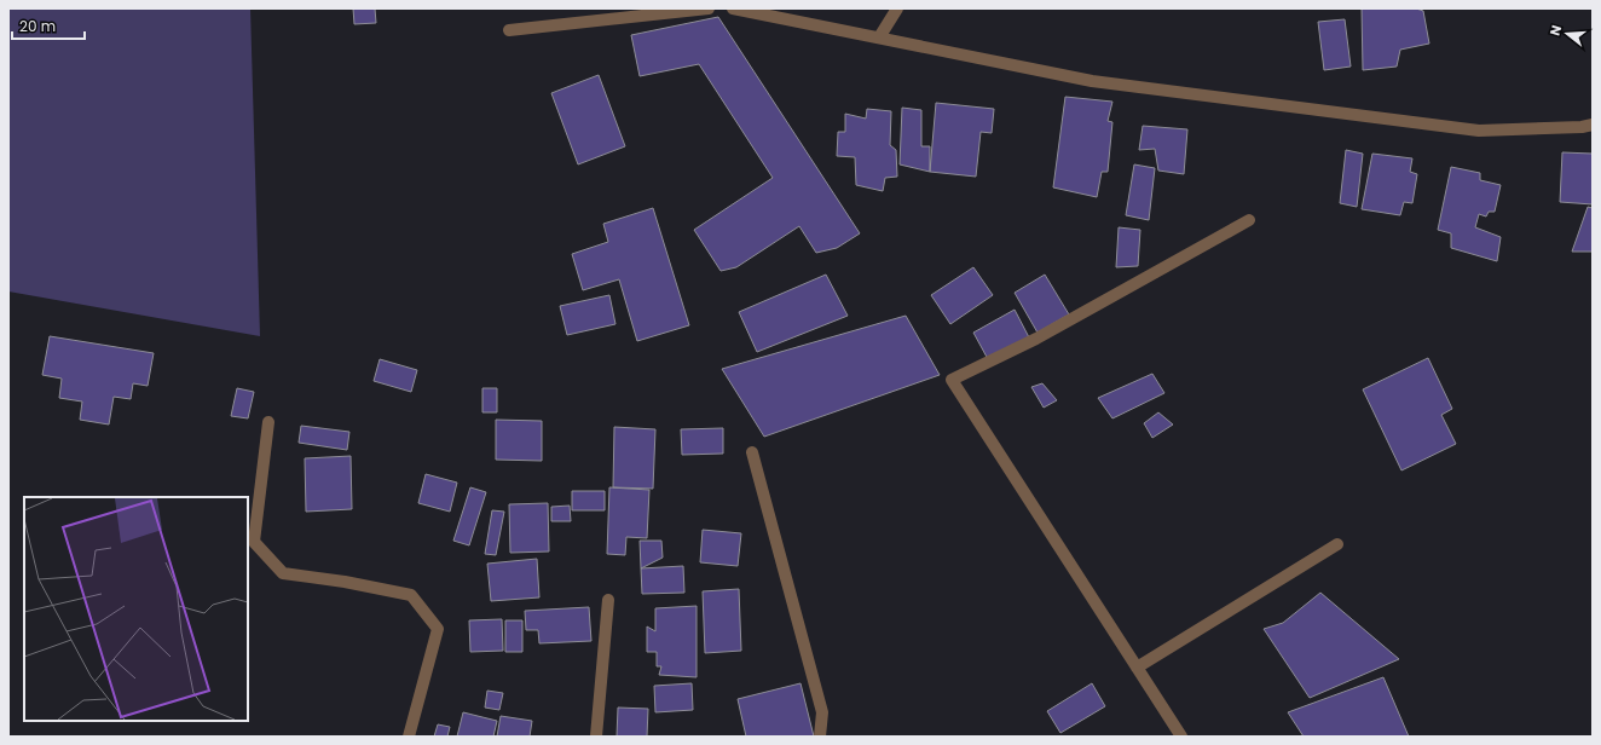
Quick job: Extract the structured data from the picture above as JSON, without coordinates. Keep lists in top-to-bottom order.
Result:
{
  "scale_bar": "20 m",
  "north": "left"
}
